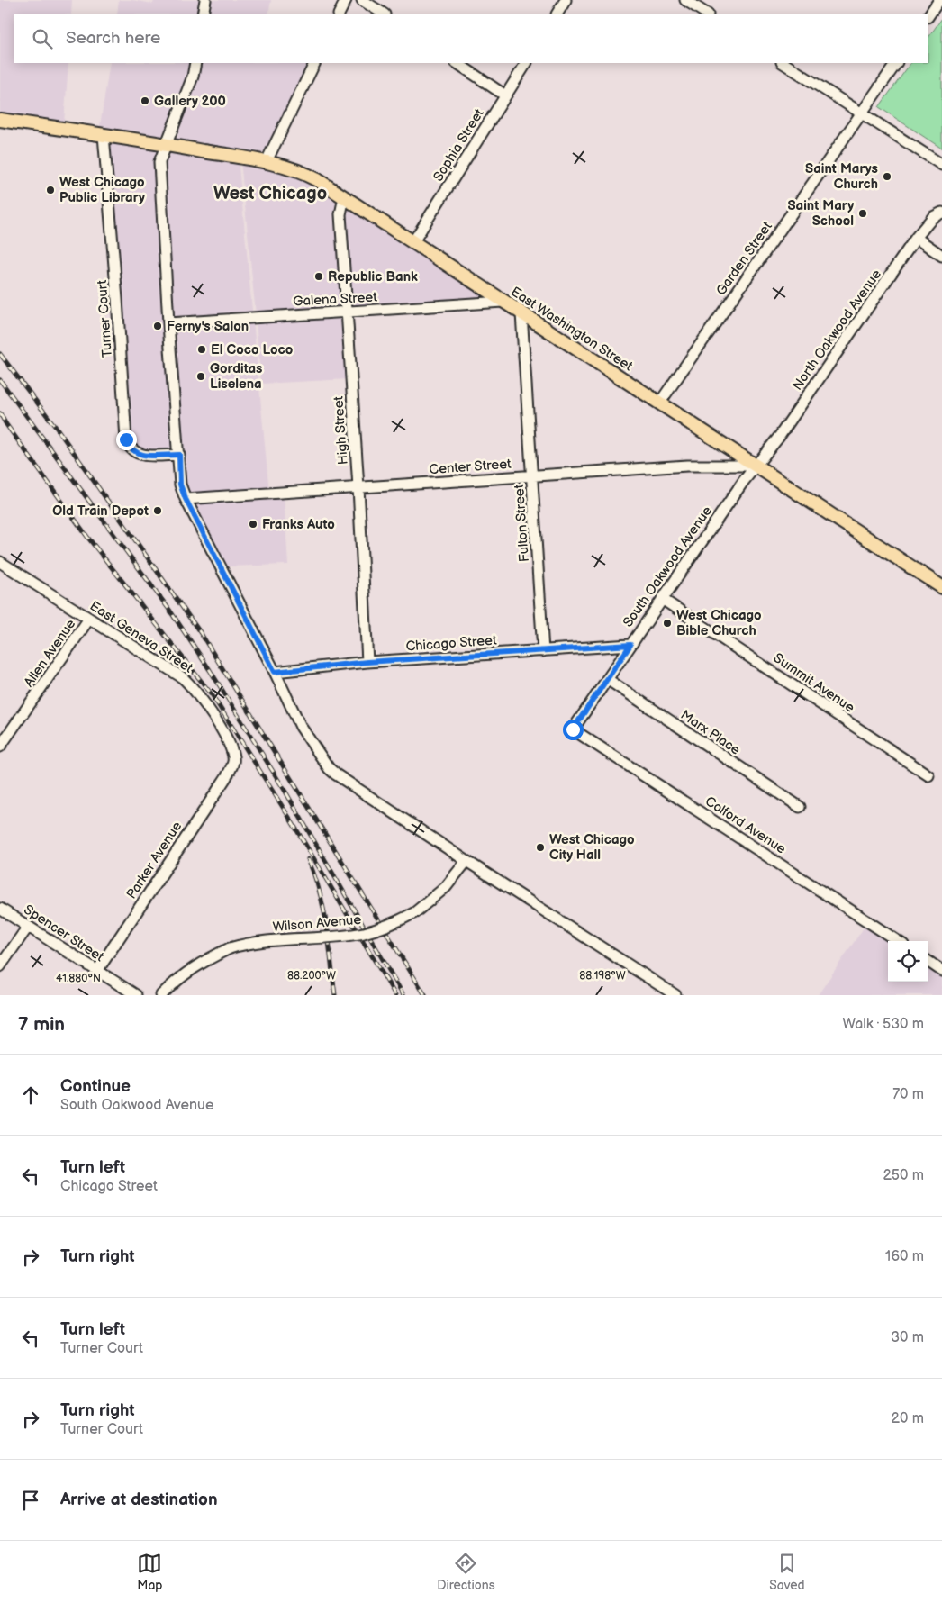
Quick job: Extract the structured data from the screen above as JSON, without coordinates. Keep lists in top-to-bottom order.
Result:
{
  "streets": {
    "main road": ["East Washington Street"],
    "street": [
      "Sophia Street",
      "Garden Street",
      "Galena Street",
      "Turner Court",
      "North Oakwood Avenue",
      "High Street",
      "Center Street",
      "Fulton Street",
      "South Oakwood Avenue",
      "East Geneva Street",
      "Chicago Street",
      "Allen Avenue",
      "Summit Avenue",
      "Marx Place",
      "Colford Avenue",
      "Parker Avenue",
      "Wilson Avenue",
      "Spencer Street"
    ]
  },
  "crossings": [
    ["Sophia Street", "East Washington Street"],
    ["Garden Street", "East Washington Street"],
    ["Galena Street", "East Washington Street"],
    ["Galena Street", "High Street"],
    ["Turner Court", "East Washington Street"],
    ["East Washington Street", "North Oakwood Avenue"],
    ["East Washington Street", "High Street"],
    ["East Washington Street", "Center Street"],
    ["East Washington Street", "Fulton Street"],
    ["East Washington Street", "South Oakwood Avenue"],
    ["North Oakwood Avenue", "Center Street"],
    ["North Oakwood Avenue", "South Oakwood Avenue"],
    ["High Street", "Center Street"],
    ["High Street", "Chicago Street"],
    ["Center Street", "Fulton Street"],
    ["Center Street", "South Oakwood Avenue"],
    ["Fulton Street", "Chicago Street"],
    ["South Oakwood Avenue", "Chicago Street"],
    ["South Oakwood Avenue", "Summit Avenue"],
    ["South Oakwood Avenue", "Marx Place"],
    ["South Oakwood Avenue", "Colford Avenue"],
    ["East Geneva Street", "Allen Avenue"],
    ["East Geneva Street", "Parker Avenue"],
    ["Parker Avenue", "Spencer Street"]
  ],
  "districts": ["West Chicago"],
  "places": [
    "Gallery 200",
    "Saint Marys Church",
    "West Chicago Public Library",
    "Saint Mary School",
    "Republic Bank",
    "Ferny's Salon",
    "El Coco Loco",
    "Gorditas Liselena",
    "Old Train Depot",
    "Franks Auto",
    "West Chicago Bible Church",
    "West Chicago City Hall"
  ],
  "page": {
    "search": "Search here",
    "heading": ["7 min", "Walk · 530 m"],
    "list": [
      ["Continue", "South Oakwood Avenue", "70 m"],
      ["Turn left", "Chicago Street", "250 m"],
      ["Turn right", "160 m"],
      ["Turn left", "Turner Court", "30 m"],
      ["Turn right", "Turner Court", "20 m"],
      "Arrive at destination"
    ],
    "nav": ["Map", "Directions", "Saved"]
  },
  "coordinates": ["88.200°W", "88.198°W", "41.880°N"]
}
